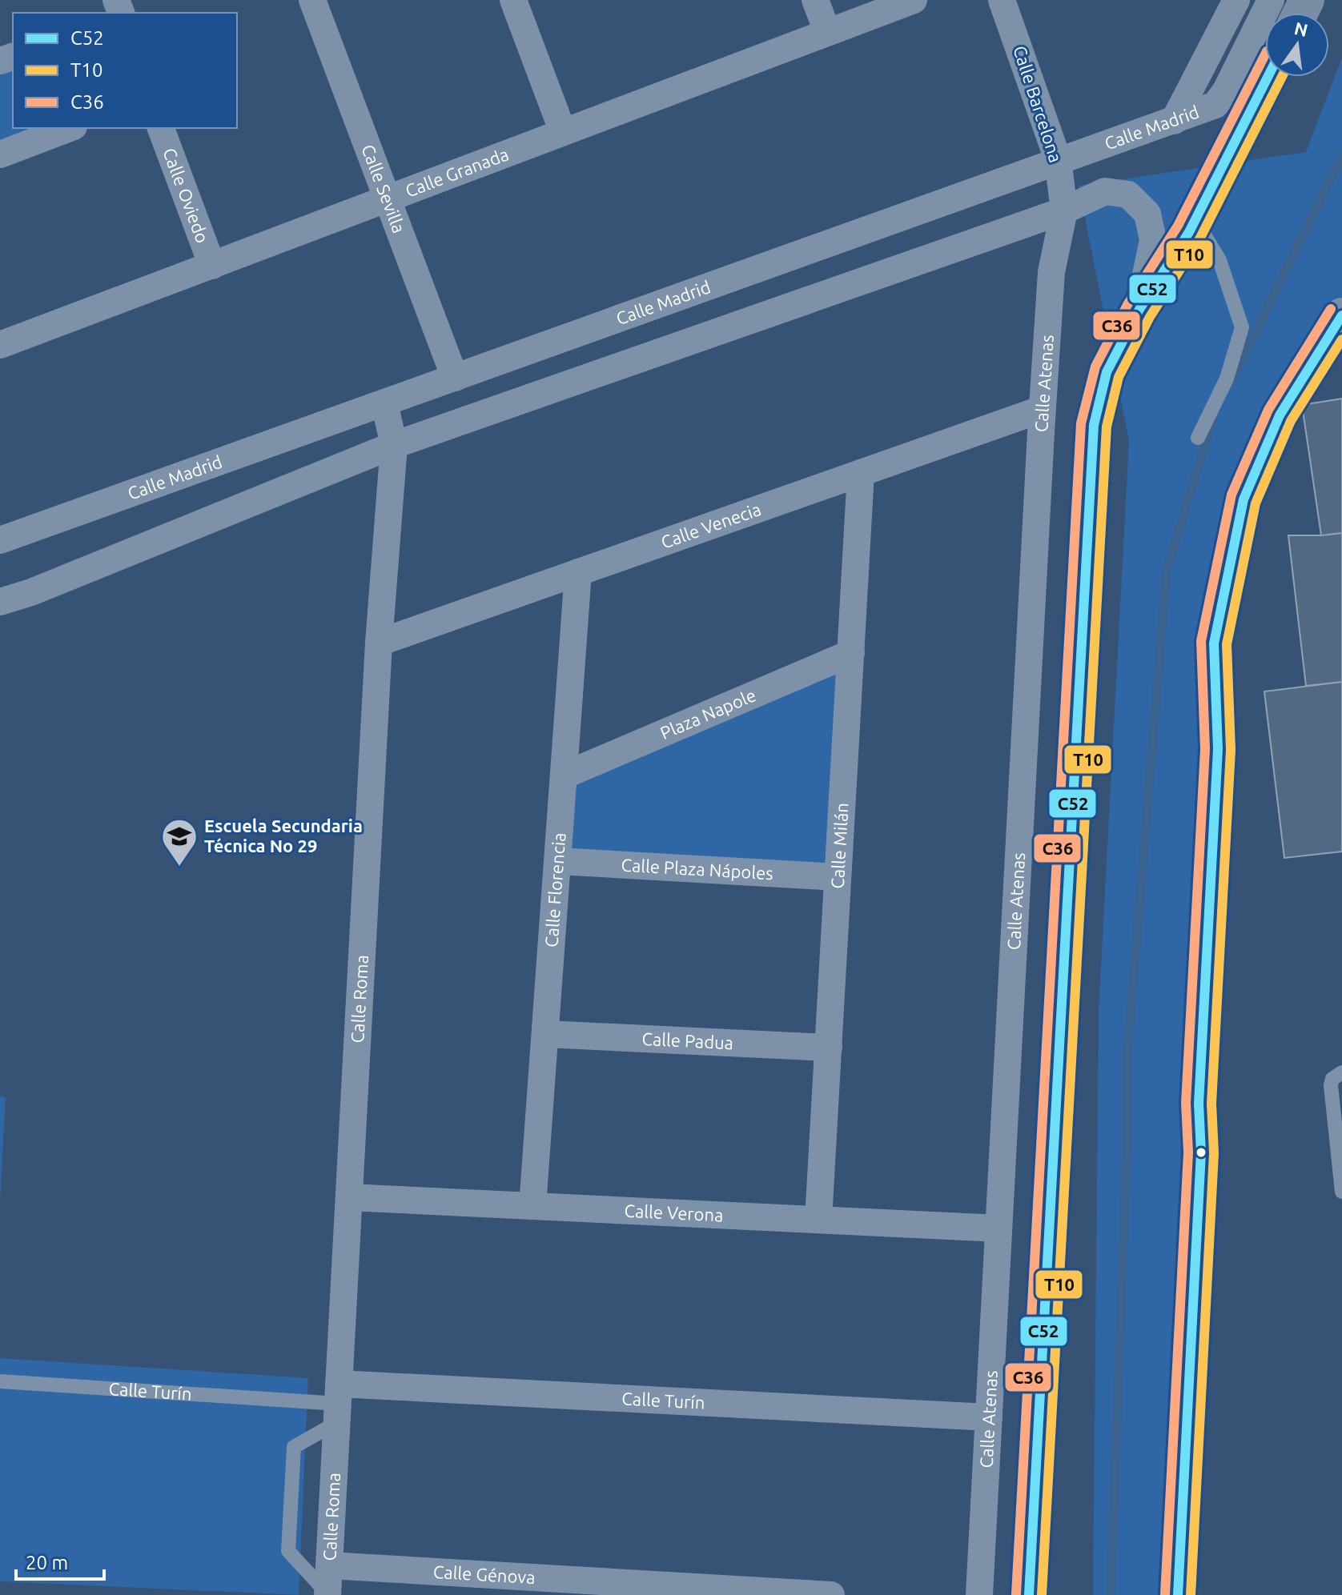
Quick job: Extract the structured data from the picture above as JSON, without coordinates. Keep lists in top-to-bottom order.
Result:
{
  "streets": {
    "street": [
      "Calle Barcelona",
      "Calle Madrid",
      "Calle Granada",
      "Calle Sevilla",
      "Calle Oviedo",
      "Calle Atenas",
      "Calle Venecia",
      "Plaza Napole",
      "Calle Milán",
      "Calle Plaza Nápoles",
      "Calle Florencia",
      "Calle Roma",
      "Calle Padua",
      "Calle Verona",
      "Calle Turín",
      "Calle Génova"
    ]
  },
  "crossings": [
    ["Calle Barcelona", "Calle Madrid"],
    ["Calle Barcelona", "Calle Atenas"],
    ["Calle Madrid", "Calle Sevilla"],
    ["Calle Madrid", "Calle Roma"],
    ["Calle Granada", "Calle Sevilla"],
    ["Calle Granada", "Calle Oviedo"],
    ["Calle Atenas", "Calle Venecia"],
    ["Calle Atenas", "Calle Verona"],
    ["Calle Atenas", "Calle Turín"],
    ["Calle Venecia", "Calle Milán"],
    ["Calle Venecia", "Calle Florencia"],
    ["Calle Venecia", "Calle Roma"],
    ["Plaza Napole", "Calle Milán"],
    ["Plaza Napole", "Calle Florencia"],
    ["Calle Milán", "Calle Plaza Nápoles"],
    ["Calle Milán", "Calle Padua"],
    ["Calle Milán", "Calle Verona"],
    ["Calle Plaza Nápoles", "Calle Florencia"],
    ["Calle Florencia", "Calle Padua"],
    ["Calle Florencia", "Calle Verona"],
    ["Calle Roma", "Calle Verona"],
    ["Calle Roma", "Calle Turín"],
    ["Calle Roma", "Calle Génova"]
  ],
  "places": {
    "school or university": ["Escuela Secundaria Técnica No 29"]
  },
  "lines": ["transit line C36", "transit line C52", "transit line T10"],
  "legend": ["C52", "T10", "C36"],
  "scale_bar": "20 m",
  "north": "top"
}
